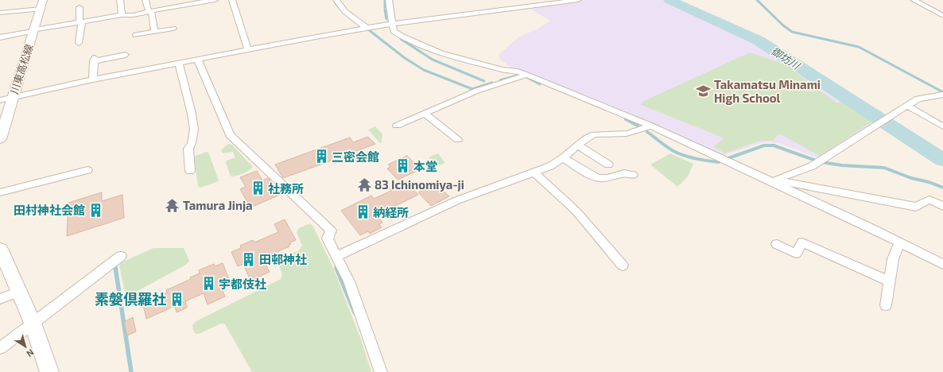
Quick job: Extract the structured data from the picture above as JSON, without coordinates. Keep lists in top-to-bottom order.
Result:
{
  "streets": {
    "main road": ["川東高松線"]
  },
  "water": ["御坊川"],
  "places": {
    "school or university": ["Takamatsu Minami High School"],
    "building": [
      "三密会館",
      "本堂",
      "社務所",
      "田村神社会館",
      "納経所",
      "田邨神社",
      "宇都伎社",
      "素媻倶羅社"
    ],
    "temple": ["83 Ichinomiya-ji", "Tamura Jinja"]
  },
  "north": "bottom right"
}
